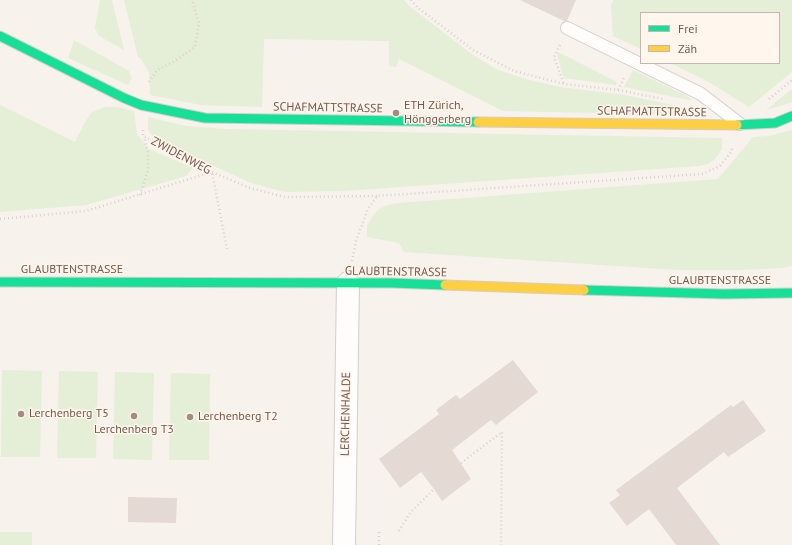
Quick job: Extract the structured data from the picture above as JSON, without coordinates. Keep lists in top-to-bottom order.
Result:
{
  "streets": {
    "street": ["SCHAFMATTSTRASSE", "GLAUBTENSTRASSE", "LERCHENHALDE"],
    "path": ["ZWIDENWEG"]
  },
  "crossings": [
    ["SCHAFMATTSTRASSE", "ZWIDENWEG"],
    ["GLAUBTENSTRASSE", "LERCHENHALDE"]
  ],
  "places": [
    "ETH Zürich, Hönggerberg",
    "Lerchenberg T5",
    "Lerchenberg T3",
    "Lerchenberg T2"
  ],
  "legend": ["Frei", "Zäh"]
}
